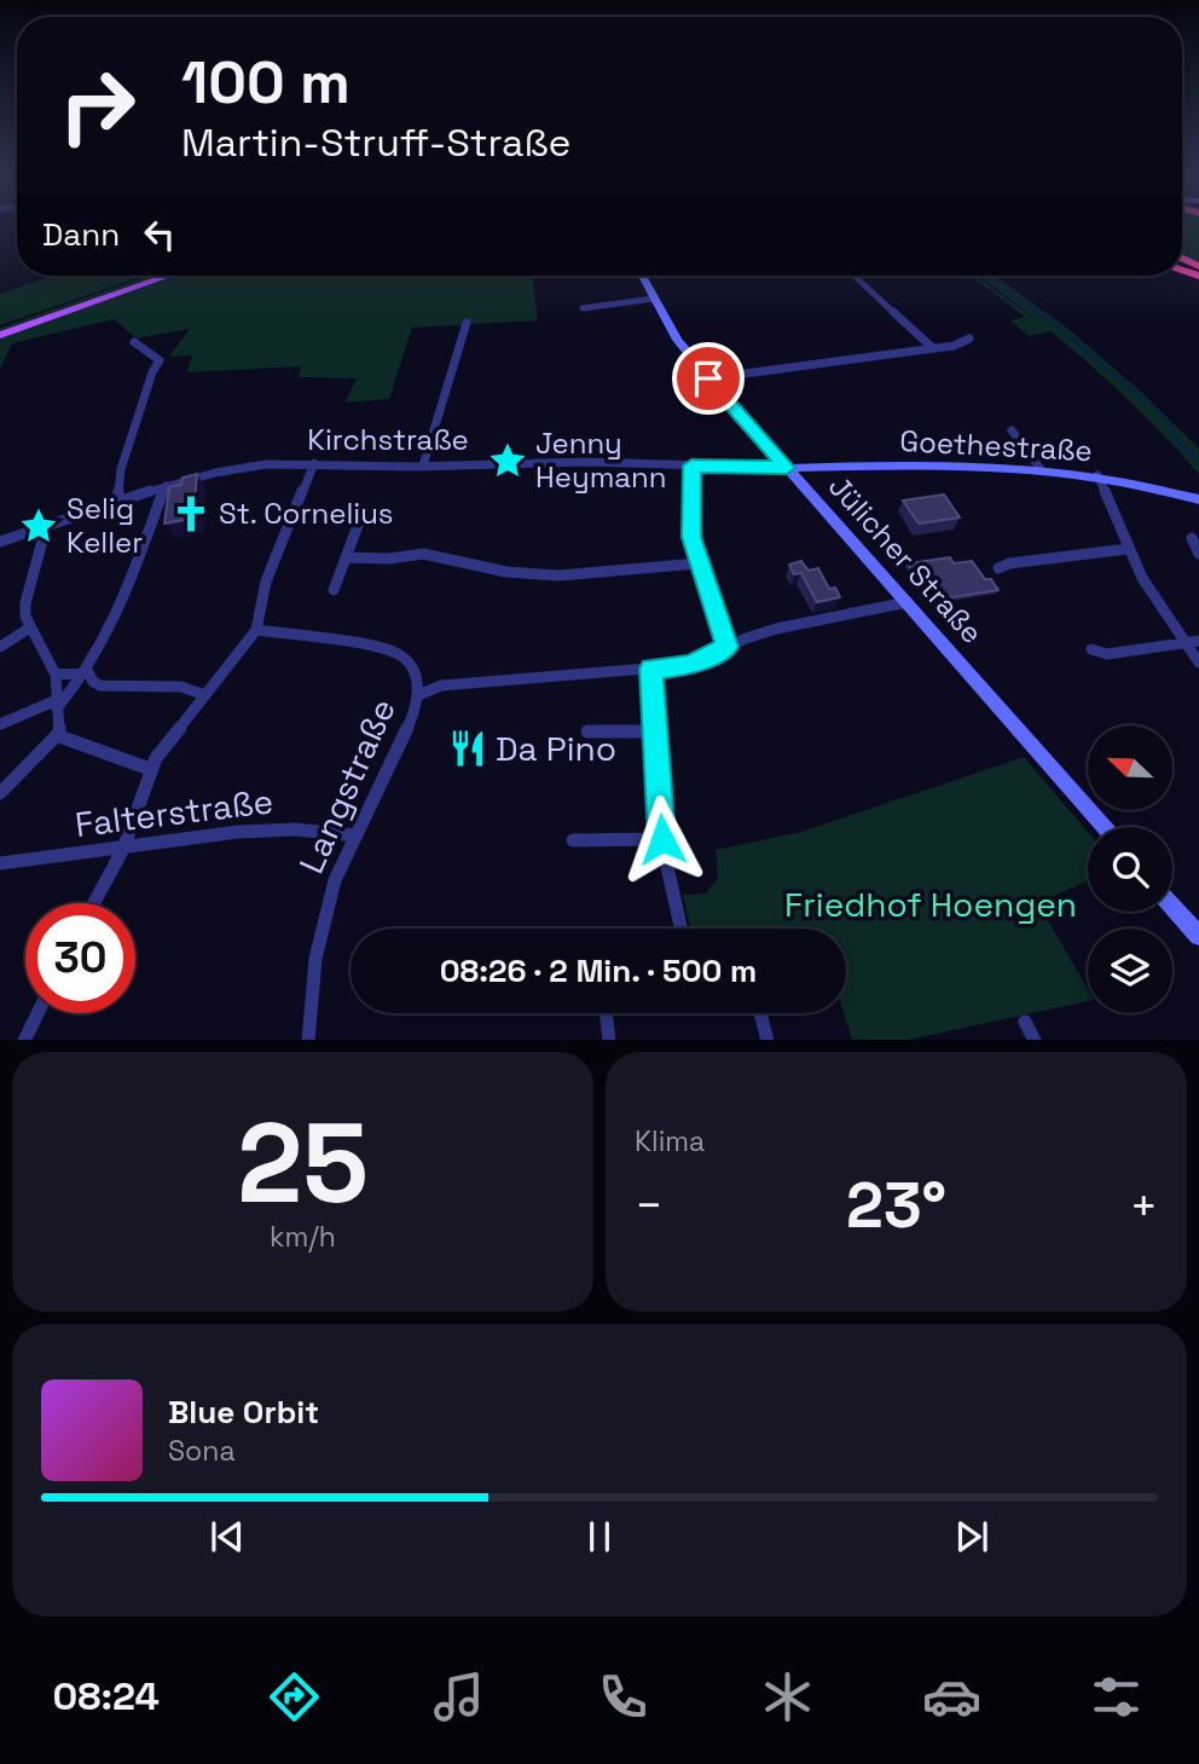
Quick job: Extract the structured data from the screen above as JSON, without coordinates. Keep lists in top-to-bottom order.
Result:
{
  "streets": {
    "main road": ["Goethestraße", "Jülicher Straße"],
    "street": ["Kirchstraße", "Langstraße", "Falterstraße"]
  },
  "crossings": [
    ["Kirchstraße", "Goethestraße"],
    ["Kirchstraße", "Jülicher Straße"],
    ["Goethestraße", "Jülicher Straße"],
    ["Langstraße", "Falterstraße"]
  ],
  "parks": ["Friedhof Hoengen"],
  "places": {
    "place": ["Jenny Heymann", "Selig Keller"],
    "church": ["St. Cornelius"],
    "restaurant": ["Da Pino"]
  },
  "north": "top left",
  "page": {
    "turn": ["100 m", "Martin-Struff-Straße"],
    "then": "Dann",
    "limit": "30",
    "trip": "08:26 · 2 Min. · 500 m",
    "tile": [
      ["25", "km/h"],
      "Klima"
    ],
    "heat": ["−", "23°", "+"],
    "song": ["Blue Orbit", "Sona"],
    "tabs": "08:24"
  }
}
